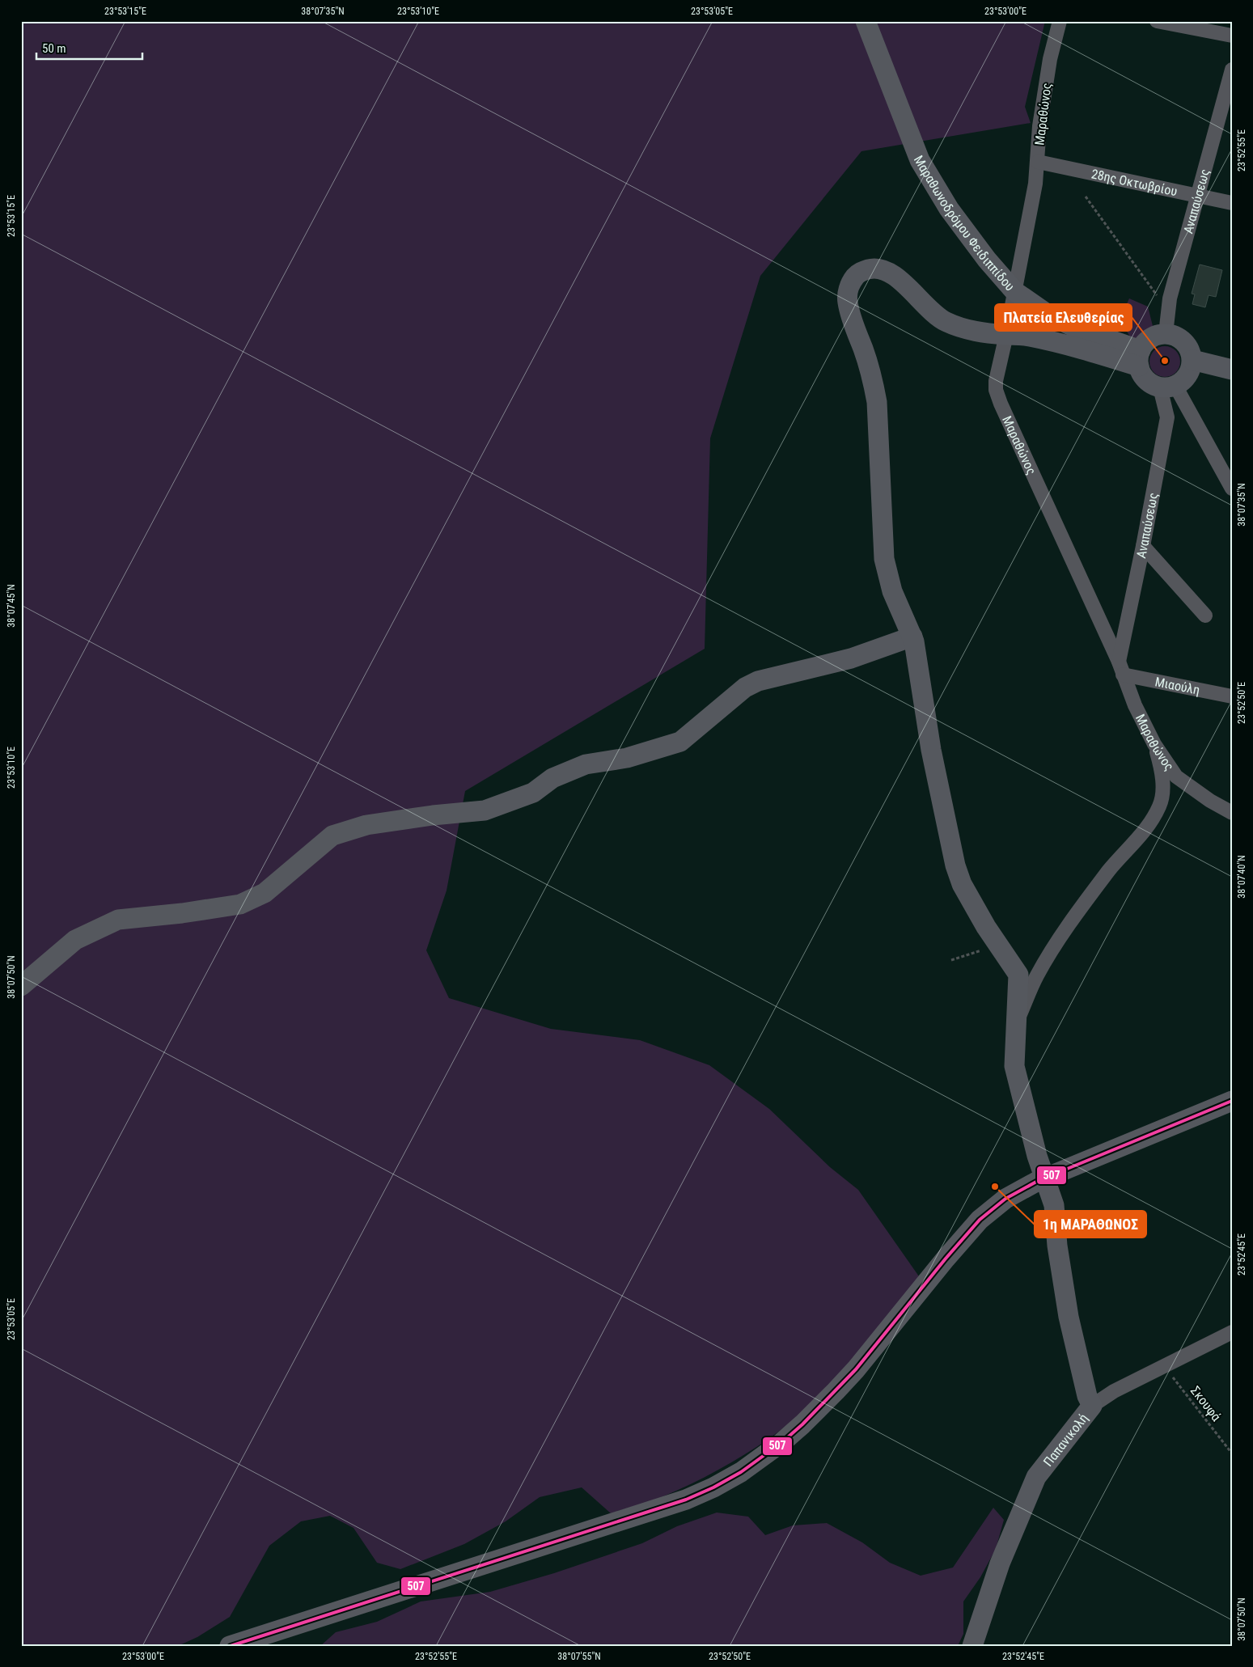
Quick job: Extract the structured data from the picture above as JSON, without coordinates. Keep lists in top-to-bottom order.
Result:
{
  "streets": {
    "street": [
      "Μαραθώνος",
      "28ης Οκτωβρίου",
      "Αναπαύσεως",
      "Μαραθωνοδρόμου Φειδιππίδου",
      "Μιαούλη",
      "Παπανικολή"
    ],
    "path": ["Σκουφά"]
  },
  "crossings": [
    ["Μαραθώνος", "28ης Οκτωβρίου"],
    ["Μαραθώνος", "Αναπαύσεως"],
    ["Μαραθώνος", "Μαραθωνοδρόμου Φειδιππίδου"],
    ["Μαραθώνος", "Μιαούλη"],
    ["Μαραθώνος", "Παπανικολή"],
    ["28ης Οκτωβρίου", "Αναπαύσεως"],
    ["Αναπαύσεως", "Μαραθωνοδρόμου Φειδιππίδου"],
    ["Αναπαύσεως", "Μιαούλη"],
    ["Αναπαύσεως", "Παπανικολή"],
    ["Μαραθωνοδρόμου Φειδιππίδου", "Παπανικολή"]
  ],
  "places": ["Πλατεία Ελευθερίας", "1η ΜΑΡΑΘΩΝΟΣ"],
  "lines": ["transit line 507"],
  "scale_bar": "50 m",
  "coordinates": [
    "23°53'15\"E",
    "38°07'35\"N",
    "23°53'10\"E",
    "23°53'05\"E",
    "23°53'00\"E",
    "23°52'55\"E",
    "38°07'45\"N",
    "23°52'50\"E",
    "38°07'40\"N",
    "38°07'50\"N",
    "23°52'45\"E",
    "38°07'55\"N"
  ]
}
